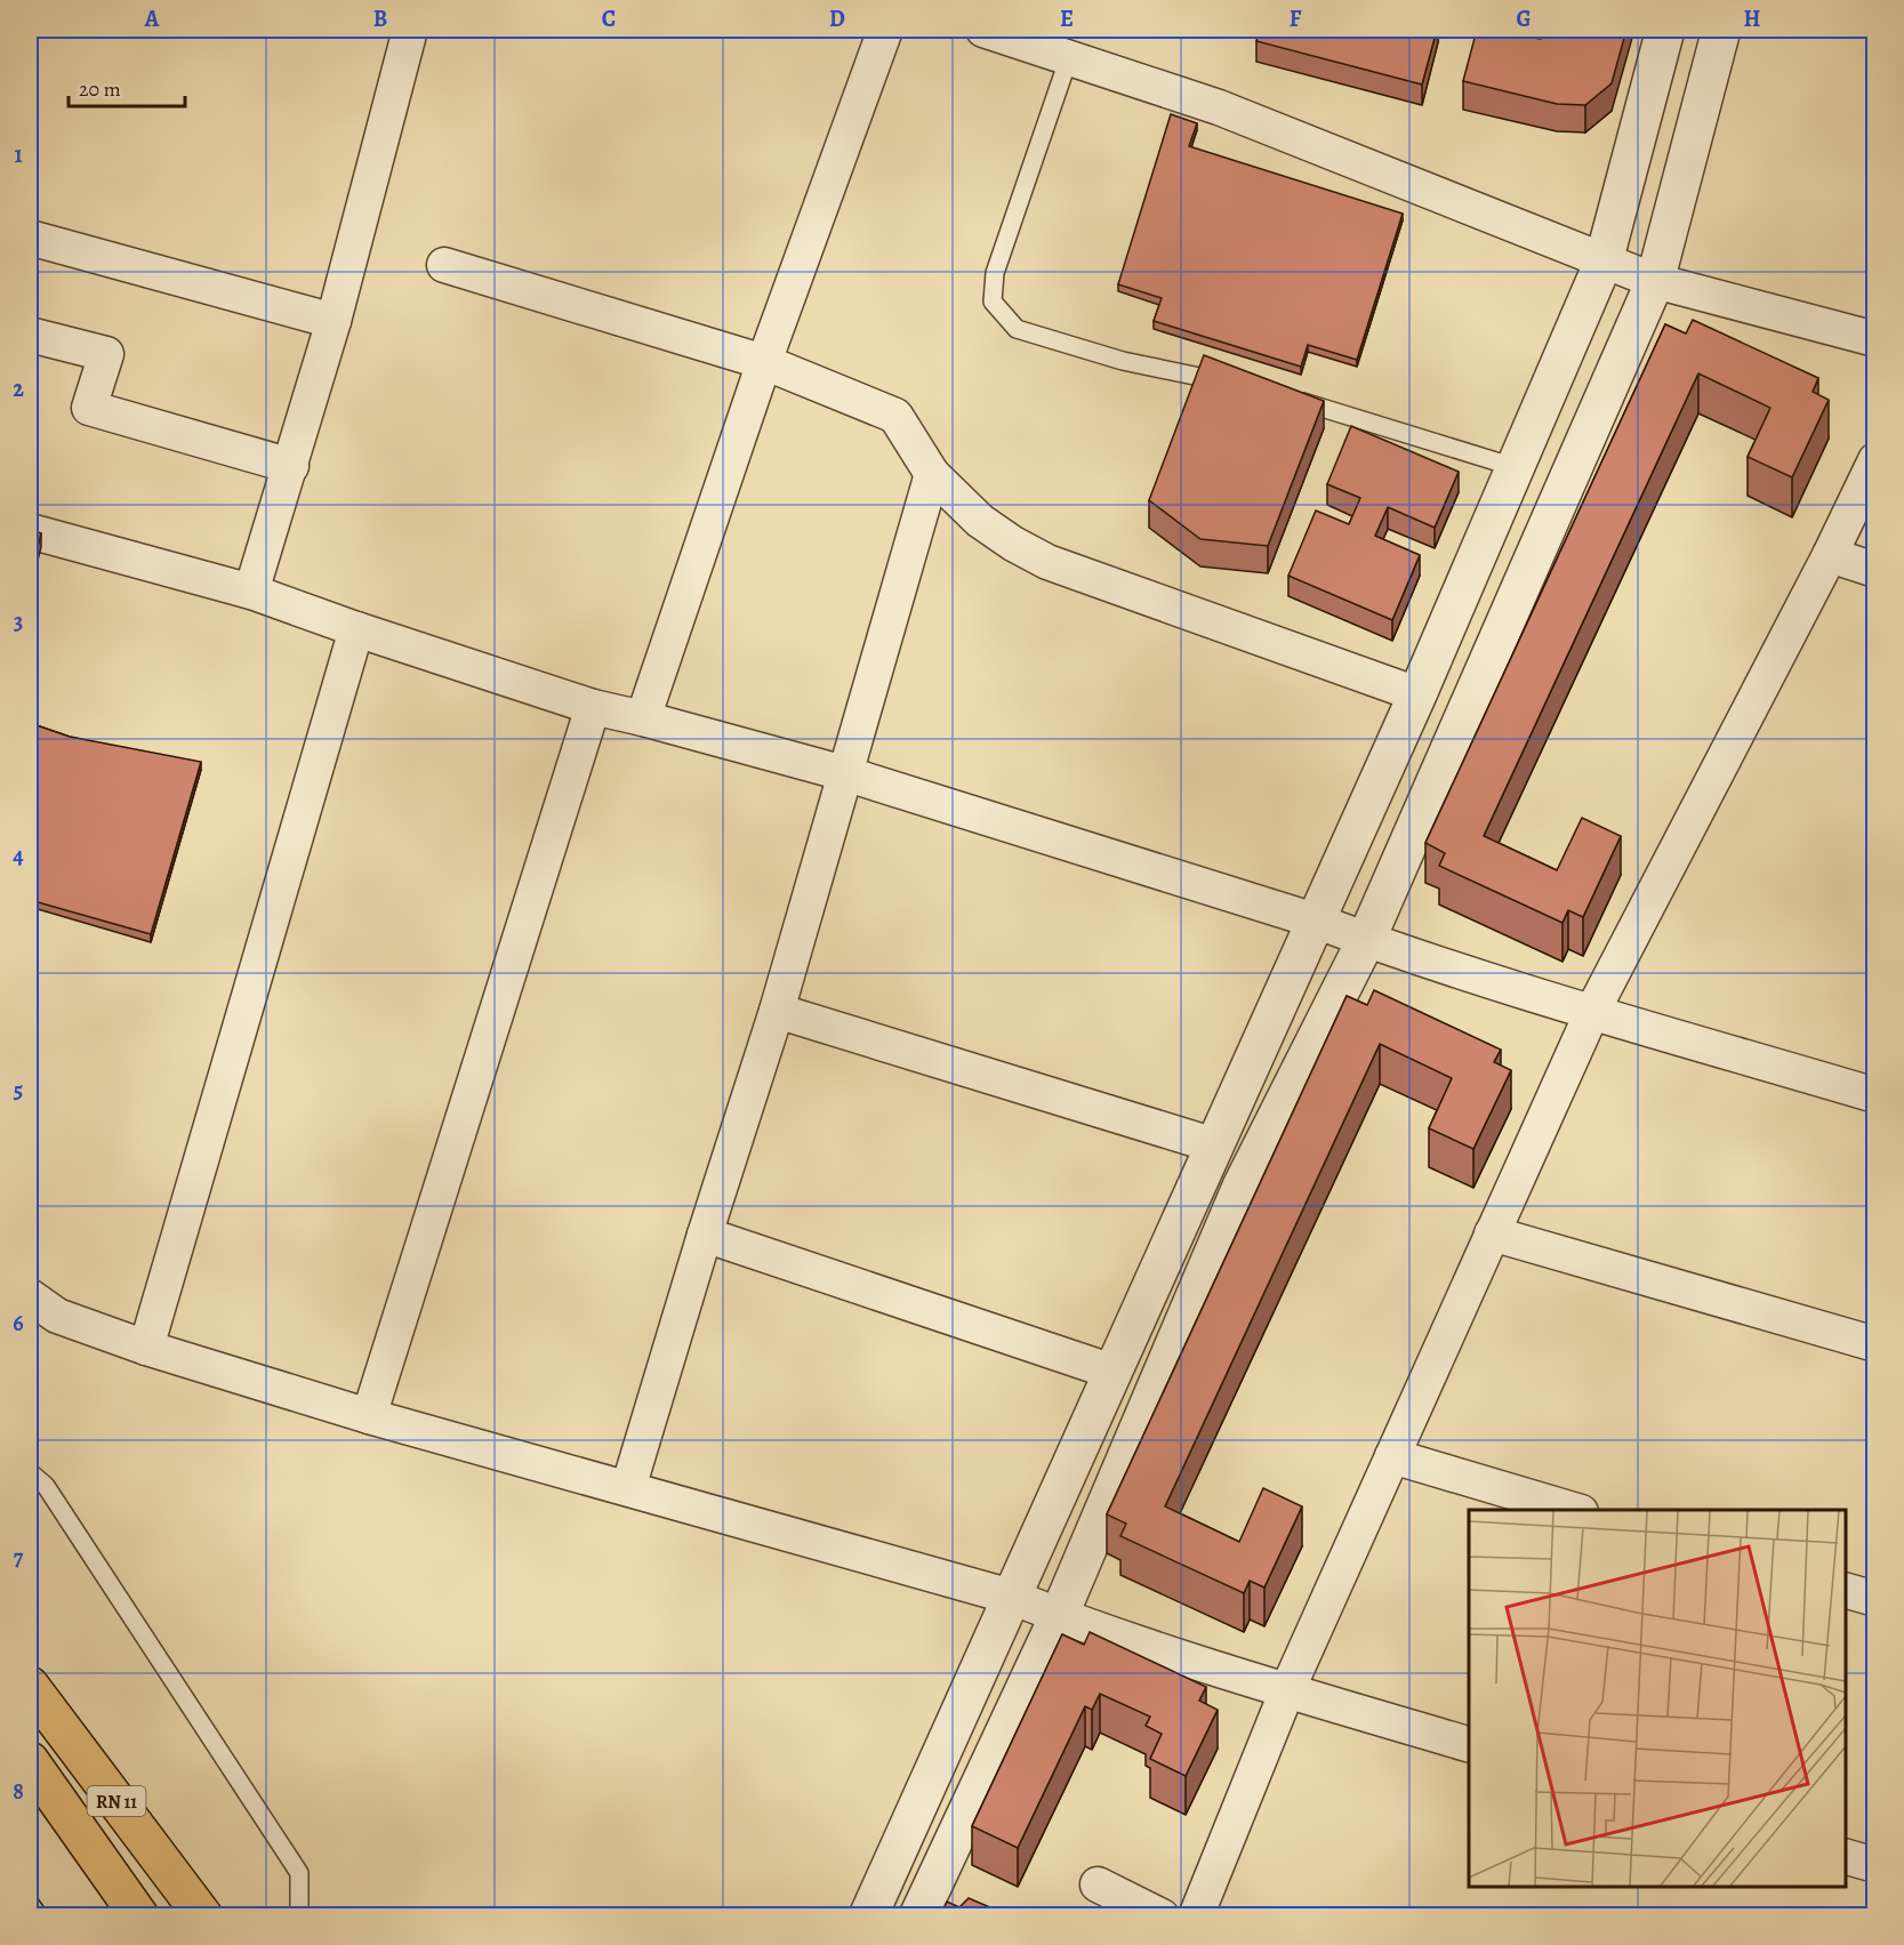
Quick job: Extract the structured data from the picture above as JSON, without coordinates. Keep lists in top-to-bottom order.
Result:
{
  "streets": {
    "highway": ["RN 11"]
  },
  "scale_bar": "20 m",
  "grid": {
    "columns": [
      "A",
      "B",
      "C",
      "D",
      "E",
      "F",
      "G",
      "H"
    ],
    "rows": [
      "1",
      "2",
      "3",
      "4",
      "5",
      "6",
      "7",
      "8"
    ]
  }
}
